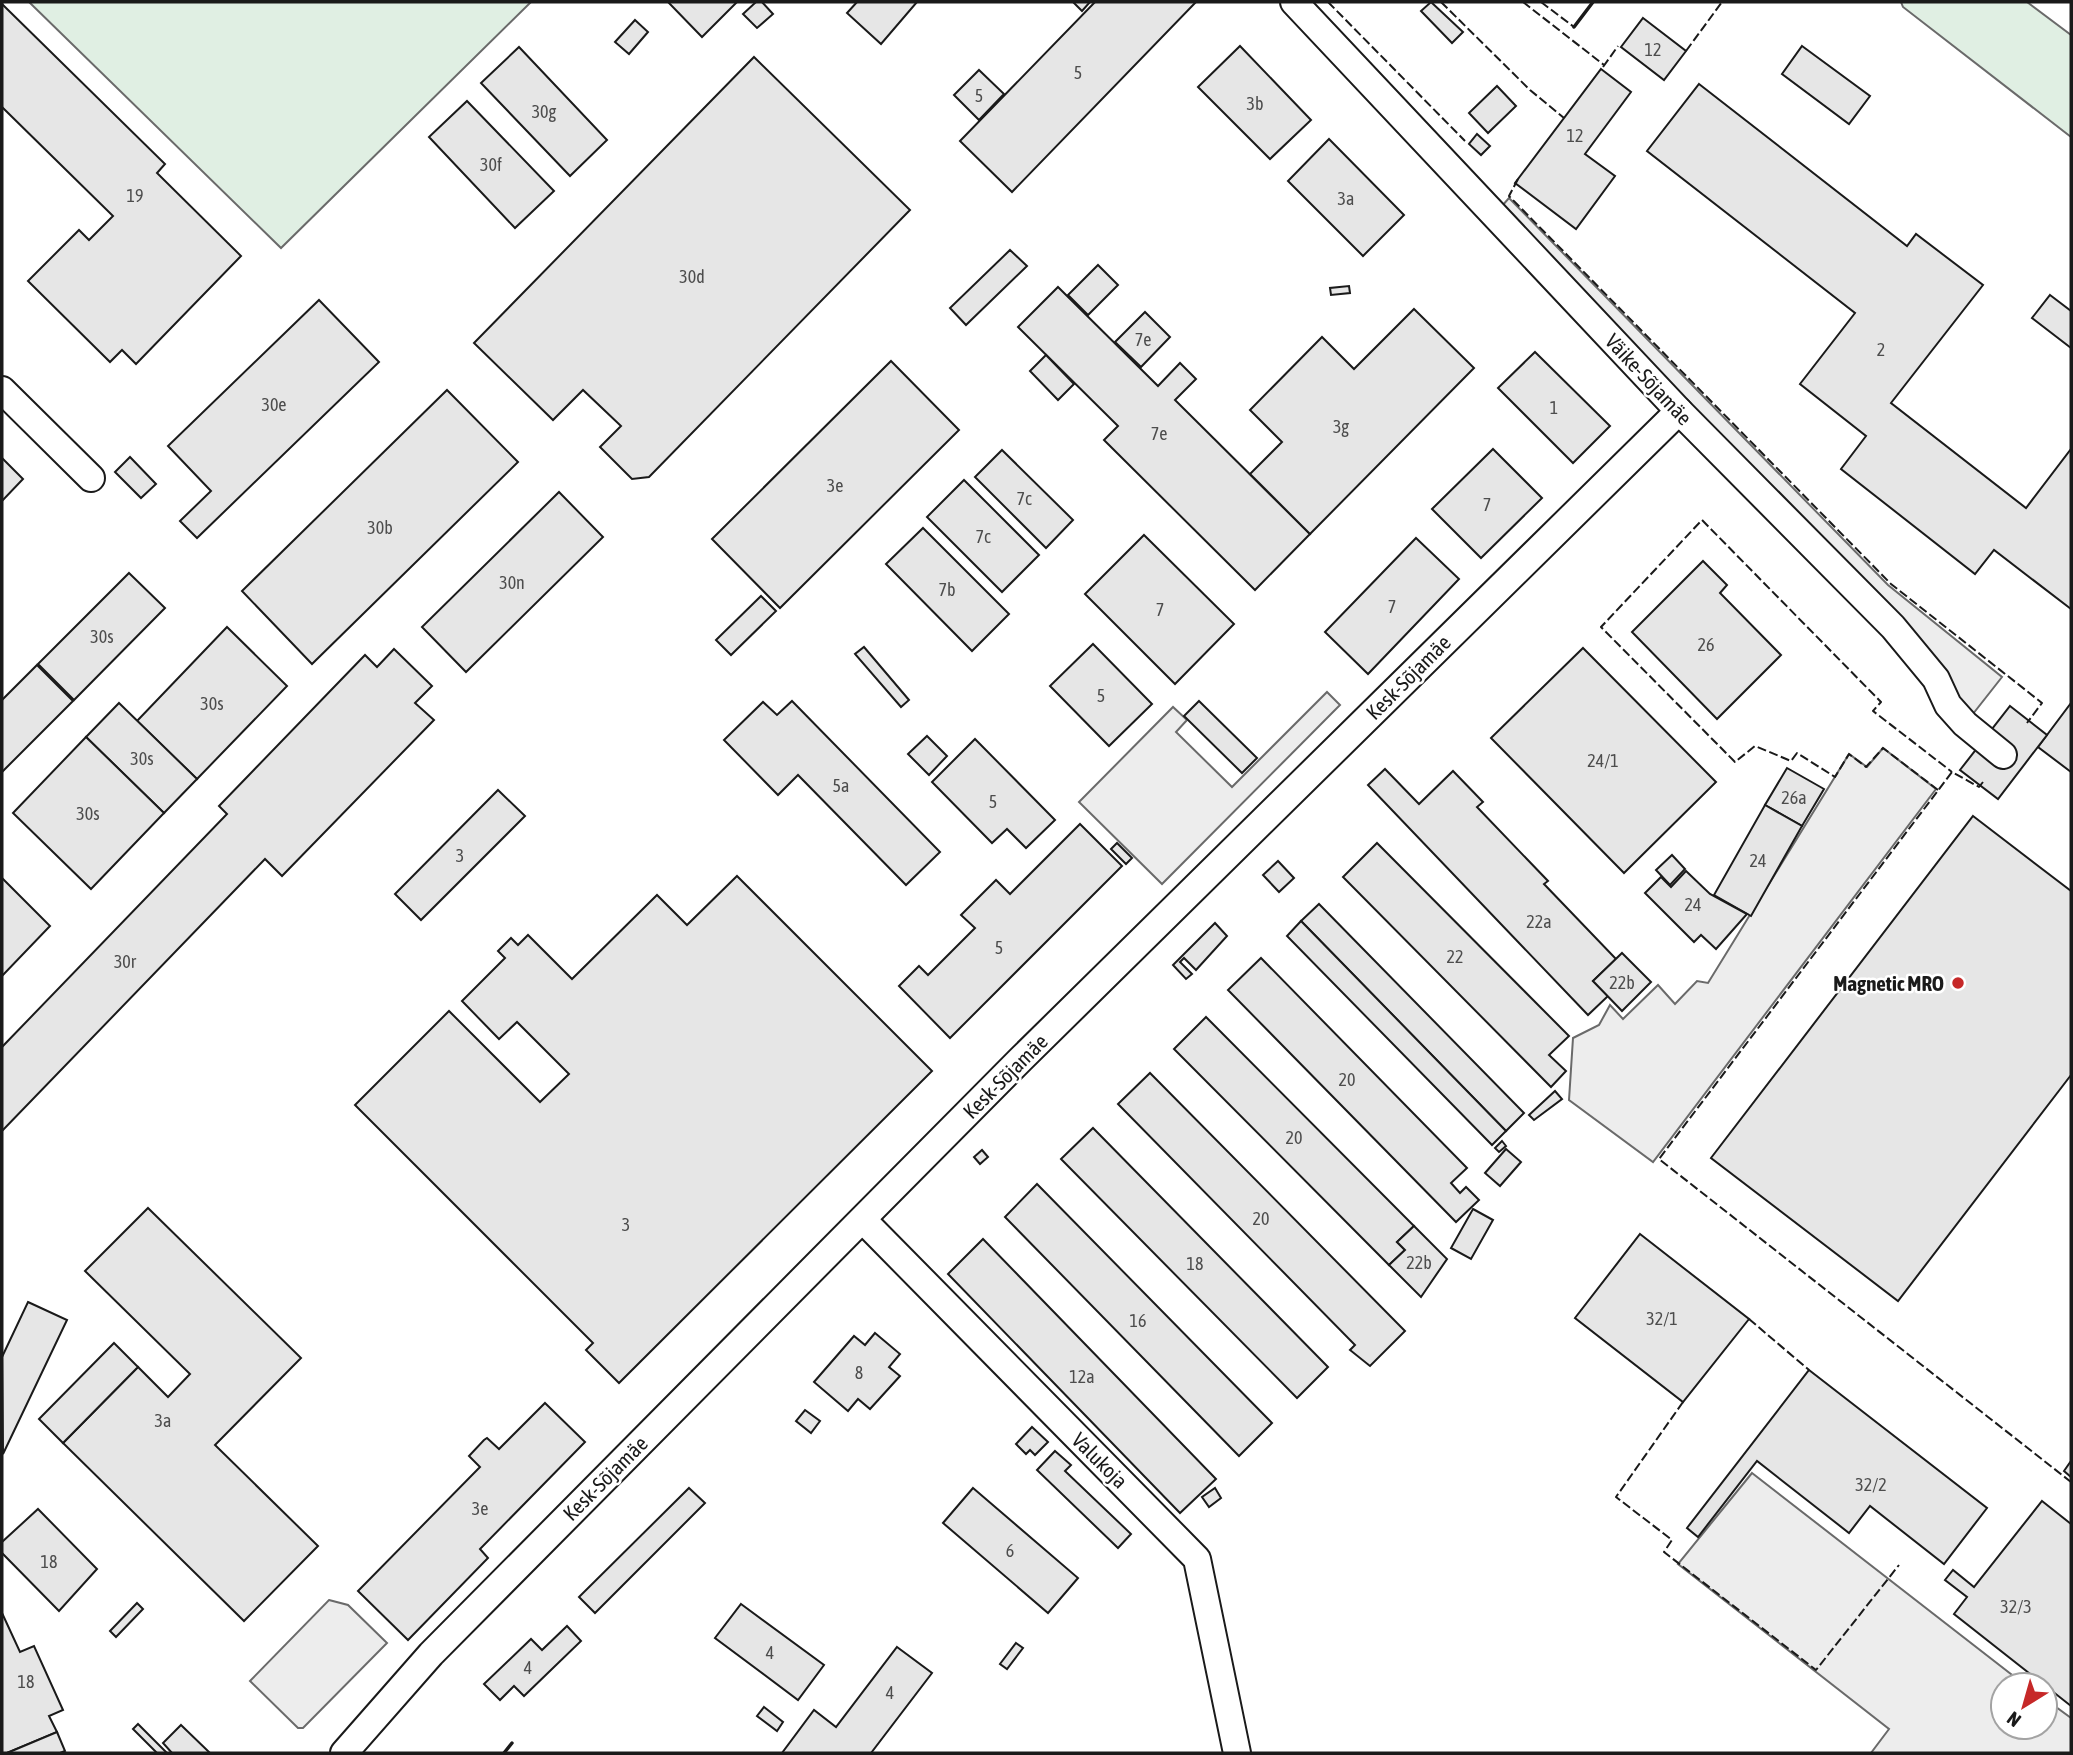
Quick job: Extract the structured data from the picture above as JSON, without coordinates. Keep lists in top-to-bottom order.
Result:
{
  "streets": {
    "street": ["Väike-Sõjamäe", "Kesk-Sõjamäe", "Valukoja"]
  },
  "crossings": [
    ["Väike-Sõjamäe", "Kesk-Sõjamäe"],
    ["Kesk-Sõjamäe", "Valukoja"]
  ],
  "places": ["Magnetic MRO"],
  "house_numbers": [
    "12",
    "5",
    "5",
    "3b",
    "30g",
    "12",
    "30f",
    "19",
    "3a",
    "30d",
    "7e",
    "2",
    "30e",
    "1",
    "3g",
    "7e",
    "3e",
    "7c",
    "7",
    "30b",
    "7c",
    "30n",
    "7b",
    "7",
    "7",
    "30s",
    "26",
    "5",
    "30s",
    "30s",
    "24/1",
    "5a",
    "26a",
    "5",
    "30s",
    "3",
    "24",
    "24",
    "22a",
    "5",
    "22",
    "30r",
    "22b",
    "20",
    "20",
    "20",
    "3",
    "22b",
    "18",
    "32/1",
    "16",
    "8",
    "12a",
    "3a",
    "32/2",
    "3e",
    "6",
    "18",
    "32/3",
    "4",
    "4",
    "18",
    "4"
  ],
  "north": "bottom left"
}
